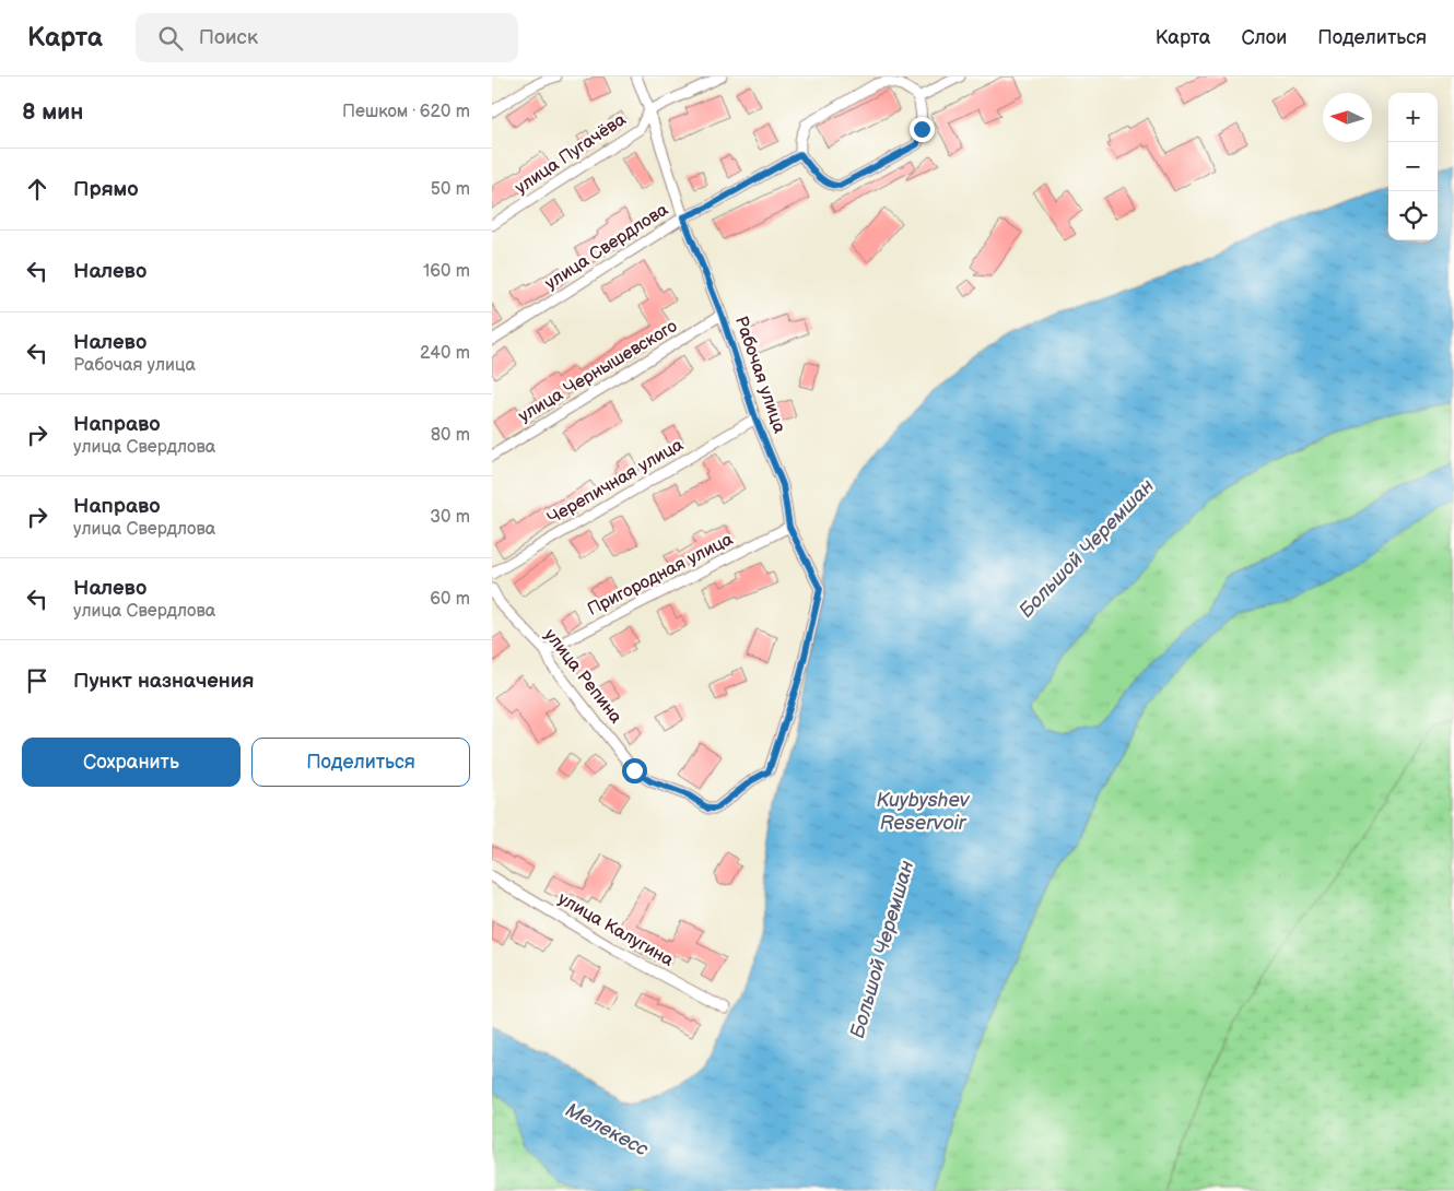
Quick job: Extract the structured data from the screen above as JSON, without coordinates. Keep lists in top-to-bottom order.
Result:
{
  "streets": {
    "street": [
      "улица Пугачёва",
      "улица Свердлова",
      "улица Чернышевского",
      "Рабочая улица",
      "Черепичная улица",
      "Пригородная улица",
      "улица Репина",
      "улица Калугина"
    ]
  },
  "crossings": [
    ["улица Пугачёва", "Рабочая улица"],
    ["улица Свердлова", "Рабочая улица"],
    ["улица Чернышевского", "Рабочая улица"],
    ["Рабочая улица", "Черепичная улица"],
    ["Рабочая улица", "Пригородная улица"],
    ["Рабочая улица", "улица Репина"],
    ["Пригородная улица", "улица Репина"]
  ],
  "water": ["Большой Черемшан", "Kuybyshev Reservoir", "Мелекесс"],
  "north": "left",
  "page": {
    "header": "Карта",
    "search": "Поиск",
    "nav": ["Карта", "Слои", "Поделиться"],
    "heading": ["8 мин", "Пешком · 620 m"],
    "map_buttons": ["+", "−"],
    "list": [
      ["Прямо", "50 m"],
      ["Налево", "160 m"],
      ["Налево", "Рабочая улица", "240 m"],
      ["Направо", "улица Свердлова", "80 m"],
      ["Направо", "улица Свердлова", "30 m"],
      ["Налево", "улица Свердлова", "60 m"],
      "Пункт назначения"
    ],
    "buttons": ["Сохранить", "Поделиться"]
  }
}
